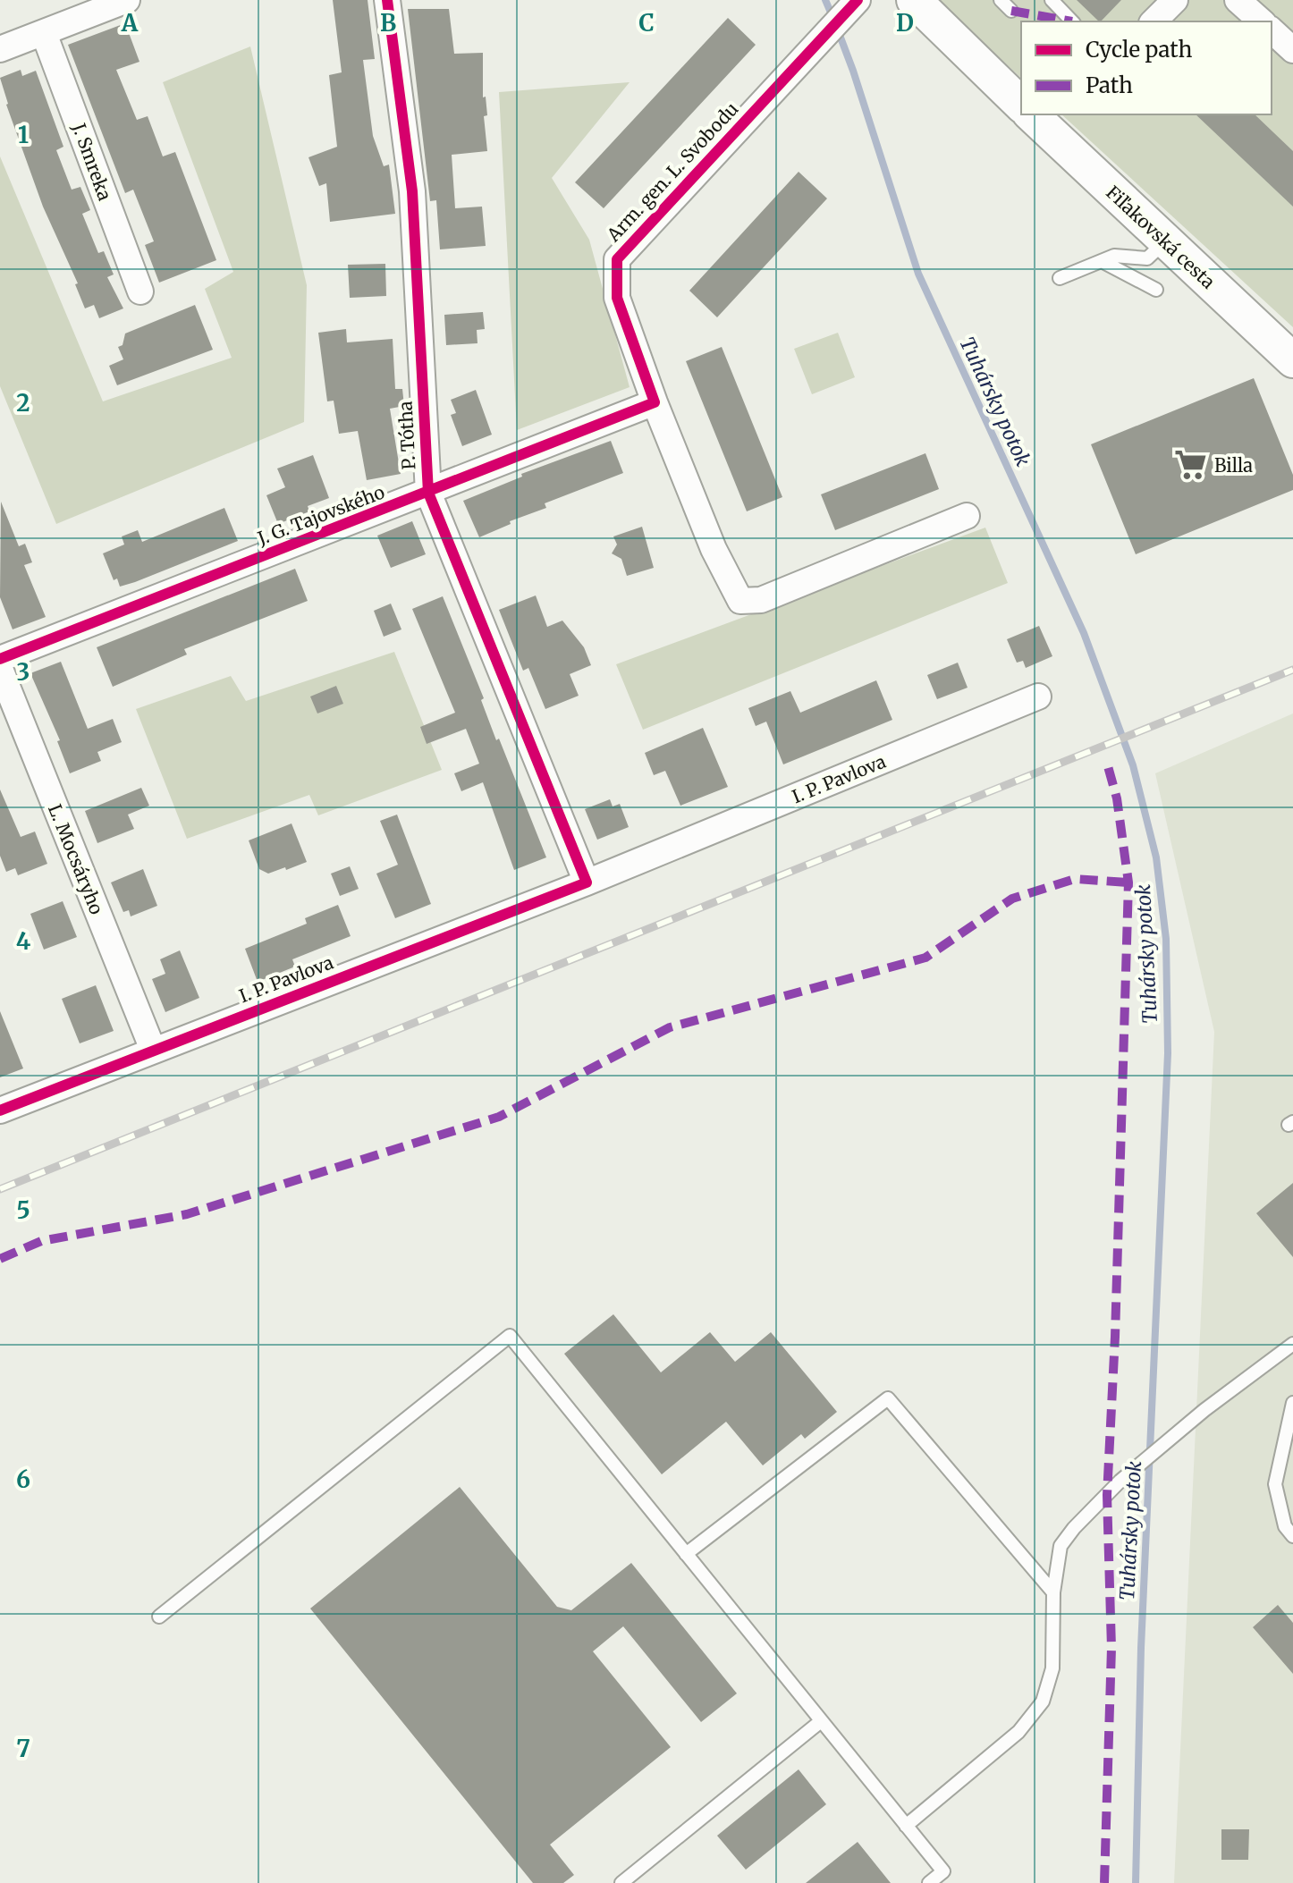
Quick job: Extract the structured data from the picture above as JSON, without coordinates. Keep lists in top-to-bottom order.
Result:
{
  "streets": {
    "street": [
      "J. Smreka",
      "Arm. gen. L. Svobodu",
      "Fiľakovská cesta",
      "P. Tótha",
      "J. G. Tajovského",
      "I. P. Pavlova",
      "L. Mocsáryho"
    ]
  },
  "crossings": [
    ["Arm. gen. L. Svobodu", "J. G. Tajovského"],
    ["P. Tótha", "J. G. Tajovského"],
    ["P. Tótha", "I. P. Pavlova"],
    ["I. P. Pavlova", "L. Mocsáryho"]
  ],
  "water": ["Tuhársky potok"],
  "places": {
    "supermarket": ["Billa"]
  },
  "legend": ["Cycle path", "Path"],
  "grid": {
    "columns": [
      "A",
      "B",
      "C",
      "D"
    ],
    "rows": [
      "1",
      "2",
      "3",
      "4",
      "5",
      "6",
      "7"
    ]
  }
}
